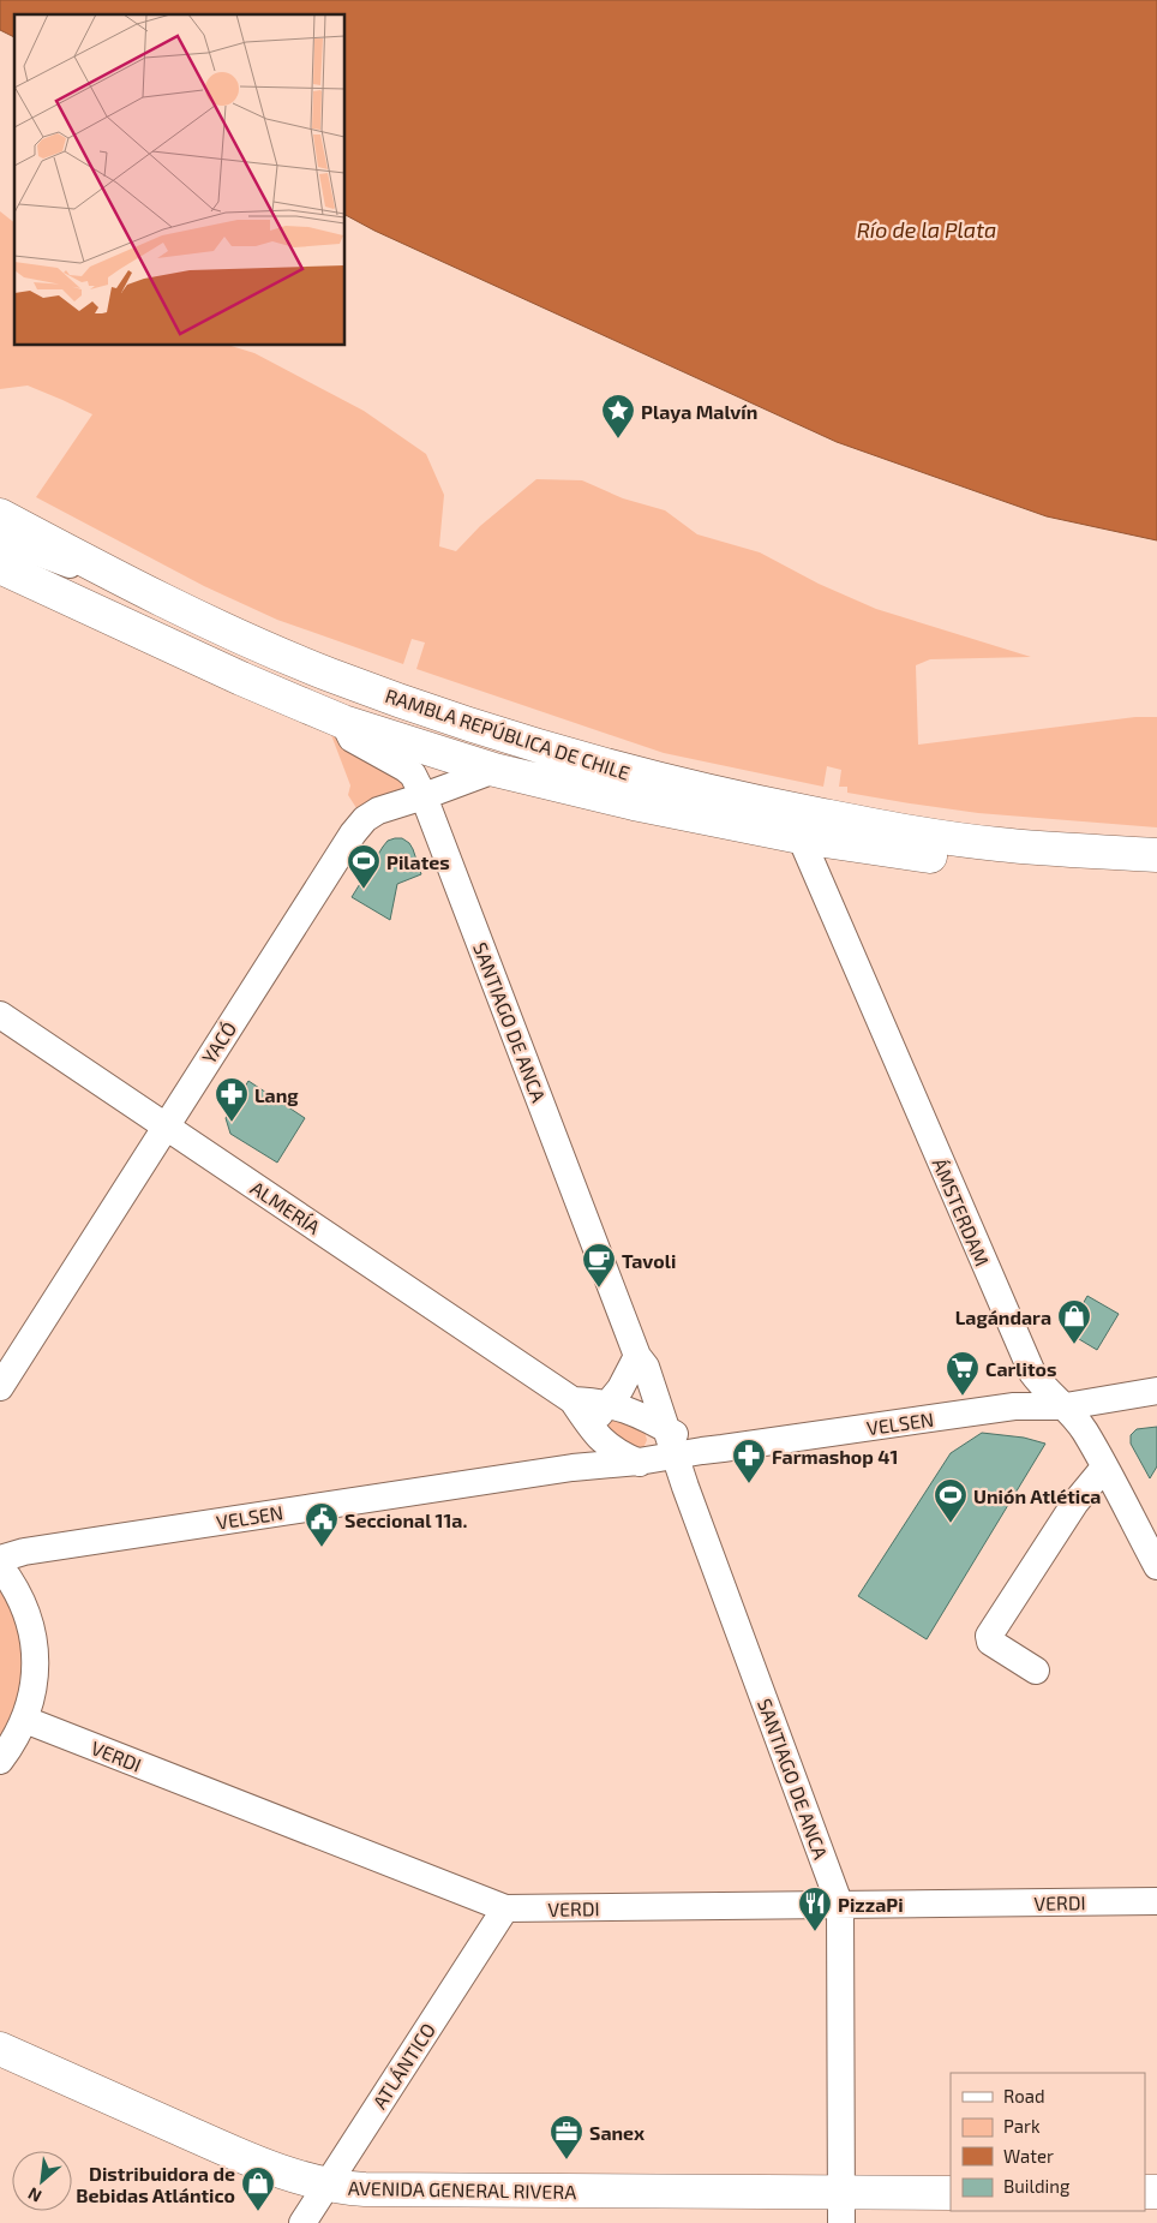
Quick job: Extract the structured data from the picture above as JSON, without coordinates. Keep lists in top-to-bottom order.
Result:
{
  "streets": {
    "main road": ["RAMBLA REPÚBLICA DE CHILE", "AVENIDA GENERAL RIVERA"],
    "street": [
      "SANTIAGO DE ANCA",
      "YACÓ",
      "ALMERÍA",
      "ÁMSTERDAM",
      "VELSEN",
      "VERDI",
      "ATLÁNTICO"
    ]
  },
  "crossings": [
    ["RAMBLA REPÚBLICA DE CHILE", "SANTIAGO DE ANCA"],
    ["RAMBLA REPÚBLICA DE CHILE", "YACÓ"],
    ["RAMBLA REPÚBLICA DE CHILE", "ÁMSTERDAM"],
    ["SANTIAGO DE ANCA", "YACÓ"],
    ["SANTIAGO DE ANCA", "ALMERÍA"],
    ["SANTIAGO DE ANCA", "VELSEN"],
    ["SANTIAGO DE ANCA", "VERDI"],
    ["SANTIAGO DE ANCA", "AVENIDA GENERAL RIVERA"],
    ["YACÓ", "ALMERÍA"],
    ["ALMERÍA", "VELSEN"],
    ["ÁMSTERDAM", "VELSEN"],
    ["VERDI", "ATLÁNTICO"],
    ["ATLÁNTICO", "AVENIDA GENERAL RIVERA"]
  ],
  "water": ["Río de la Plata"],
  "places": {
    "place": ["Playa Malvín"],
    "sports": ["Pilates", "Unión Atlética"],
    "pharmacy": ["Lang", "Farmashop 41"],
    "cafe": ["Tavoli"],
    "shop": ["Lagándara", "Distribuidora de Bebidas Atlántico"],
    "supermarket": ["Carlitos"],
    "public building": ["Seccional 11a."],
    "restaurant": ["PizzaPi"],
    "office": ["Sanex"]
  },
  "legend": [
    "Road",
    "Park",
    "Water",
    "Building"
  ],
  "north": "bottom left"
}
